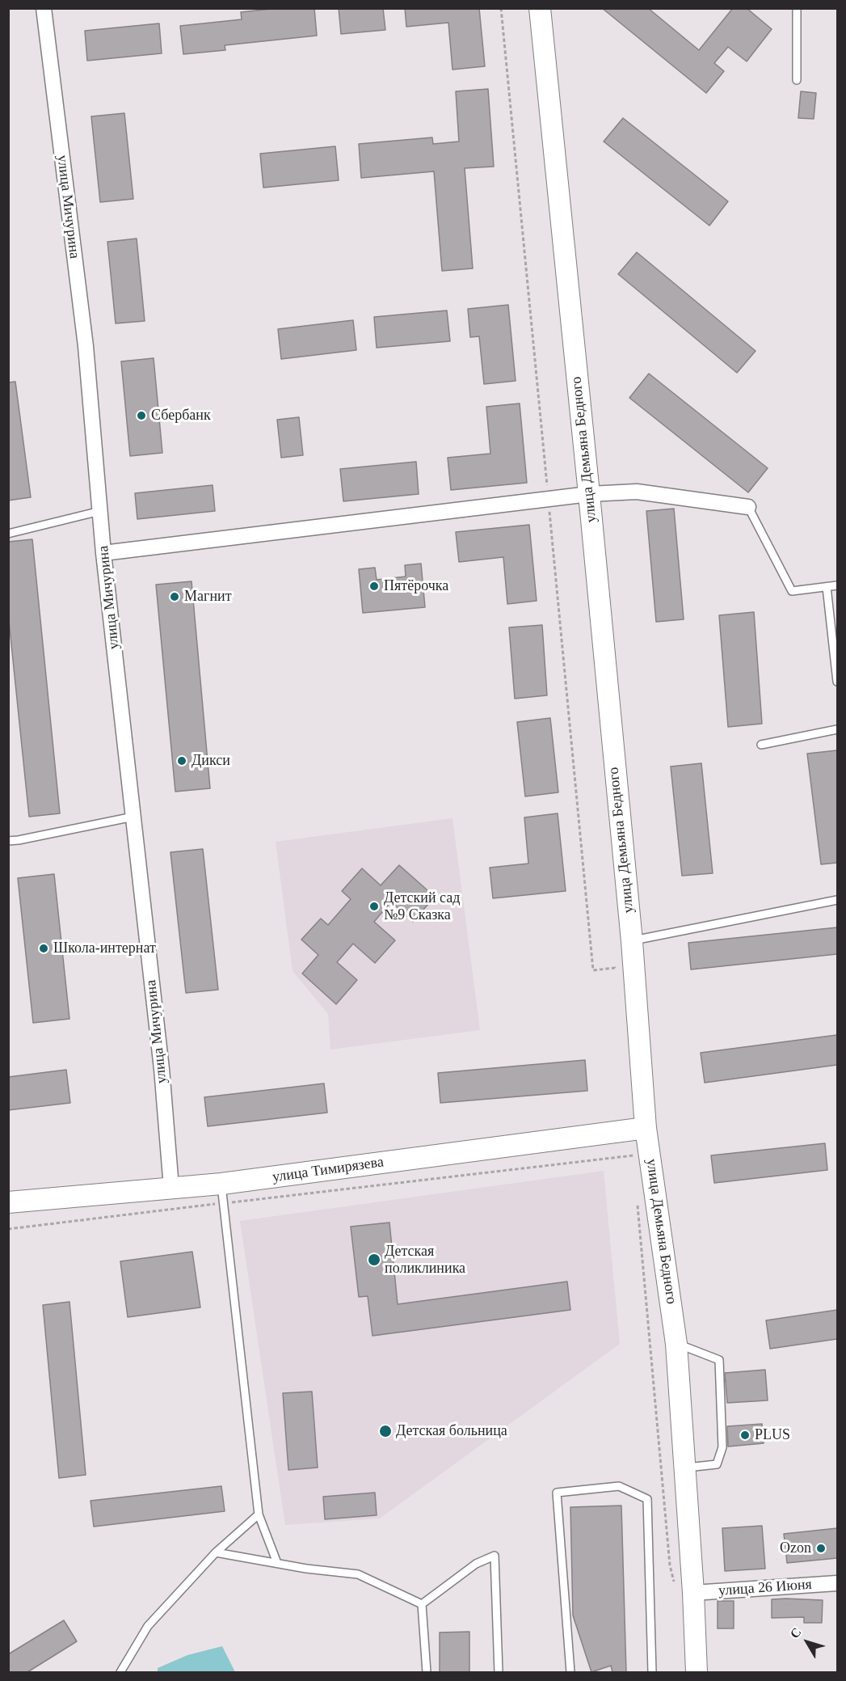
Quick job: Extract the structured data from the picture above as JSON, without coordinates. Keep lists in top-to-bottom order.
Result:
{
  "streets": {
    "main road": ["улица Демьяна Бедного", "улица Тимирязева"],
    "street": ["улица Мичурина", "улица 26 Июня"]
  },
  "crossings": [
    ["улица Мичурина", "улица Тимирязева"],
    ["улица Демьяна Бедного", "улица Тимирязева"],
    ["улица Демьяна Бедного", "улица 26 Июня"]
  ],
  "places": [
    "Сбербанк",
    "Пятёрочка",
    "Магнит",
    "Дикси",
    "Детский сад №9 Сказка",
    "Школа-интернат",
    "Детская поликлиника",
    "Детская больница",
    "PLUS",
    "Ozon"
  ],
  "north": "top left"
}
